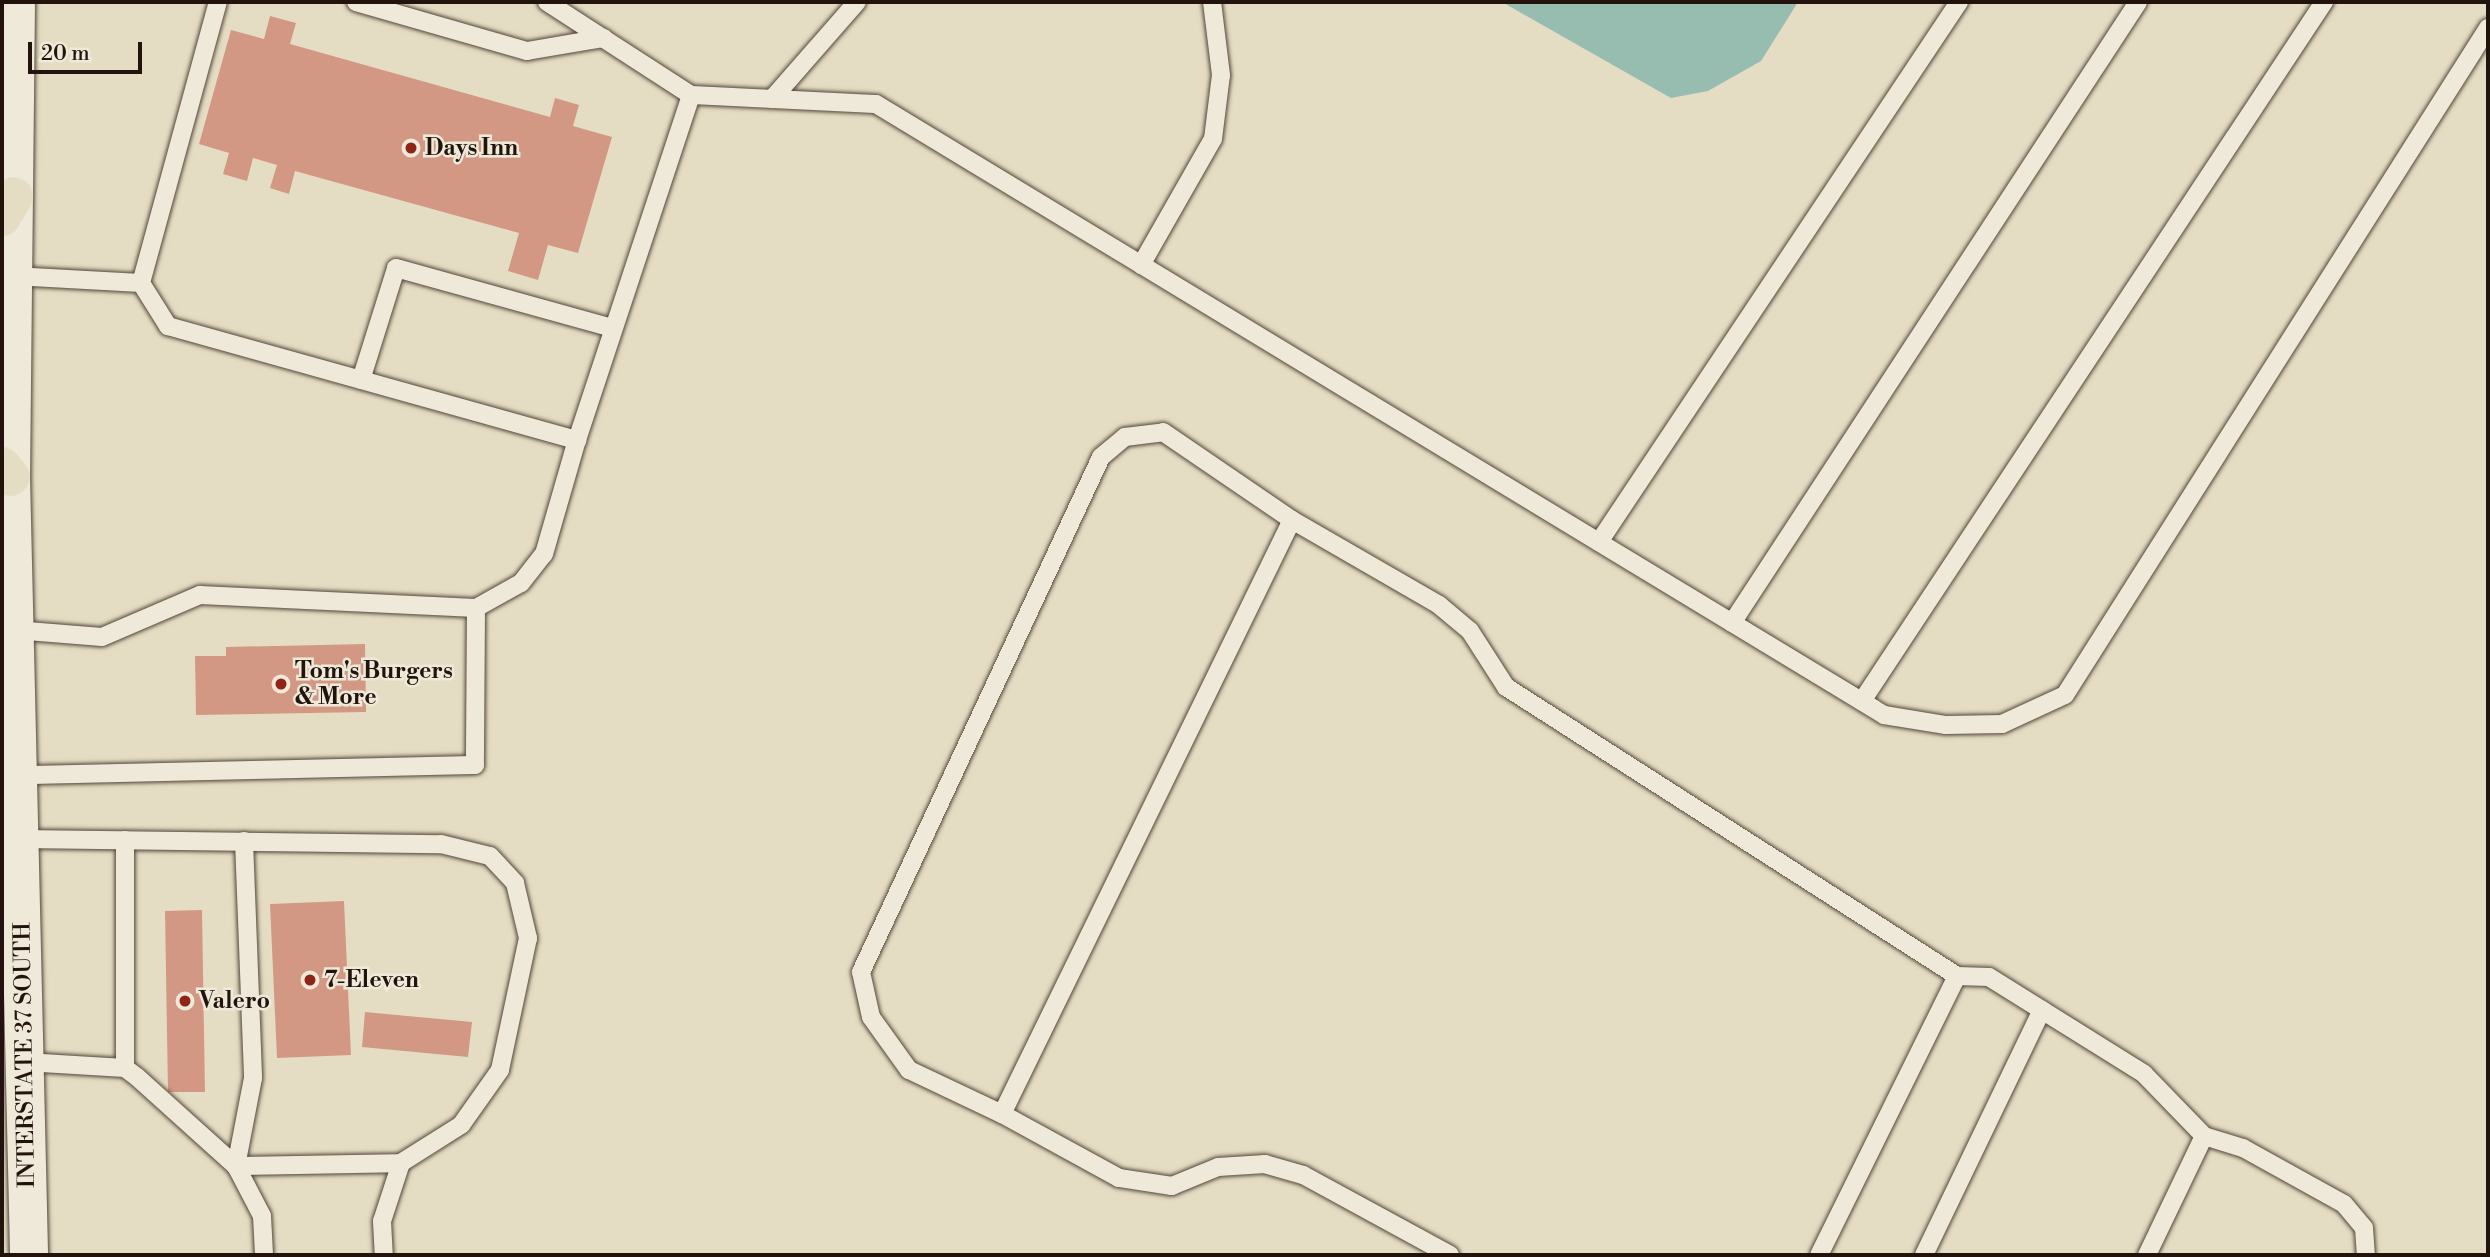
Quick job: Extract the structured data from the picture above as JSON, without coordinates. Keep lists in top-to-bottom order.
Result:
{
  "streets": {
    "street": ["INTERSTATE 37 SOUTH"]
  },
  "places": [
    "Days Inn",
    "Tom's Burgers & More",
    "7-Eleven",
    "Valero"
  ],
  "scale_bar": "20 m"
}
